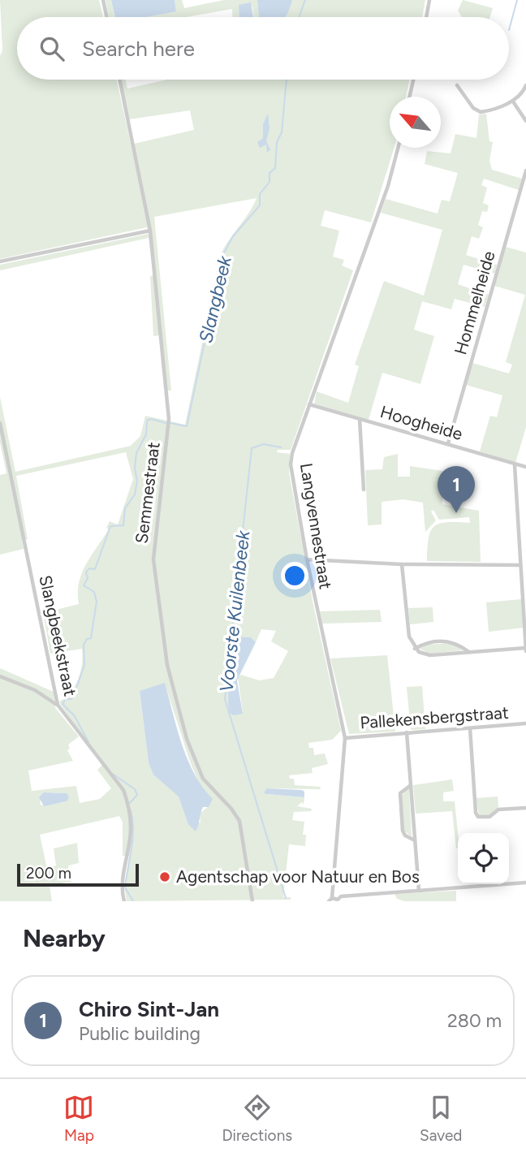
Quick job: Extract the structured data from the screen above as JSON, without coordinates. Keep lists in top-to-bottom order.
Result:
{
  "streets": {
    "street": [
      "Hommelheide",
      "Hoogheide",
      "Semmestraat",
      "Langvennestraat",
      "Slangbeekstraat",
      "Pallekensbergstraat"
    ]
  },
  "crossings": [
    ["Hommelheide", "Hoogheide"],
    ["Hoogheide", "Langvennestraat"],
    ["Langvennestraat", "Pallekensbergstraat"]
  ],
  "water": ["Slangbeek", "Voorste Kuilenbeek"],
  "places": ["Agentschap voor Natuur en Bos"],
  "scale_bar": "200 m",
  "north": "top left",
  "page": {
    "search": "Search here",
    "pins": "1",
    "scale": "200 m",
    "heading": "Nearby",
    "list": [
      {
        "mark": "1",
        "name": "Chiro Sint-Jan",
        "note": "Public building",
        "value": "280 m"
      }
    ],
    "nav": ["Map", "Directions", "Saved"]
  }
}
